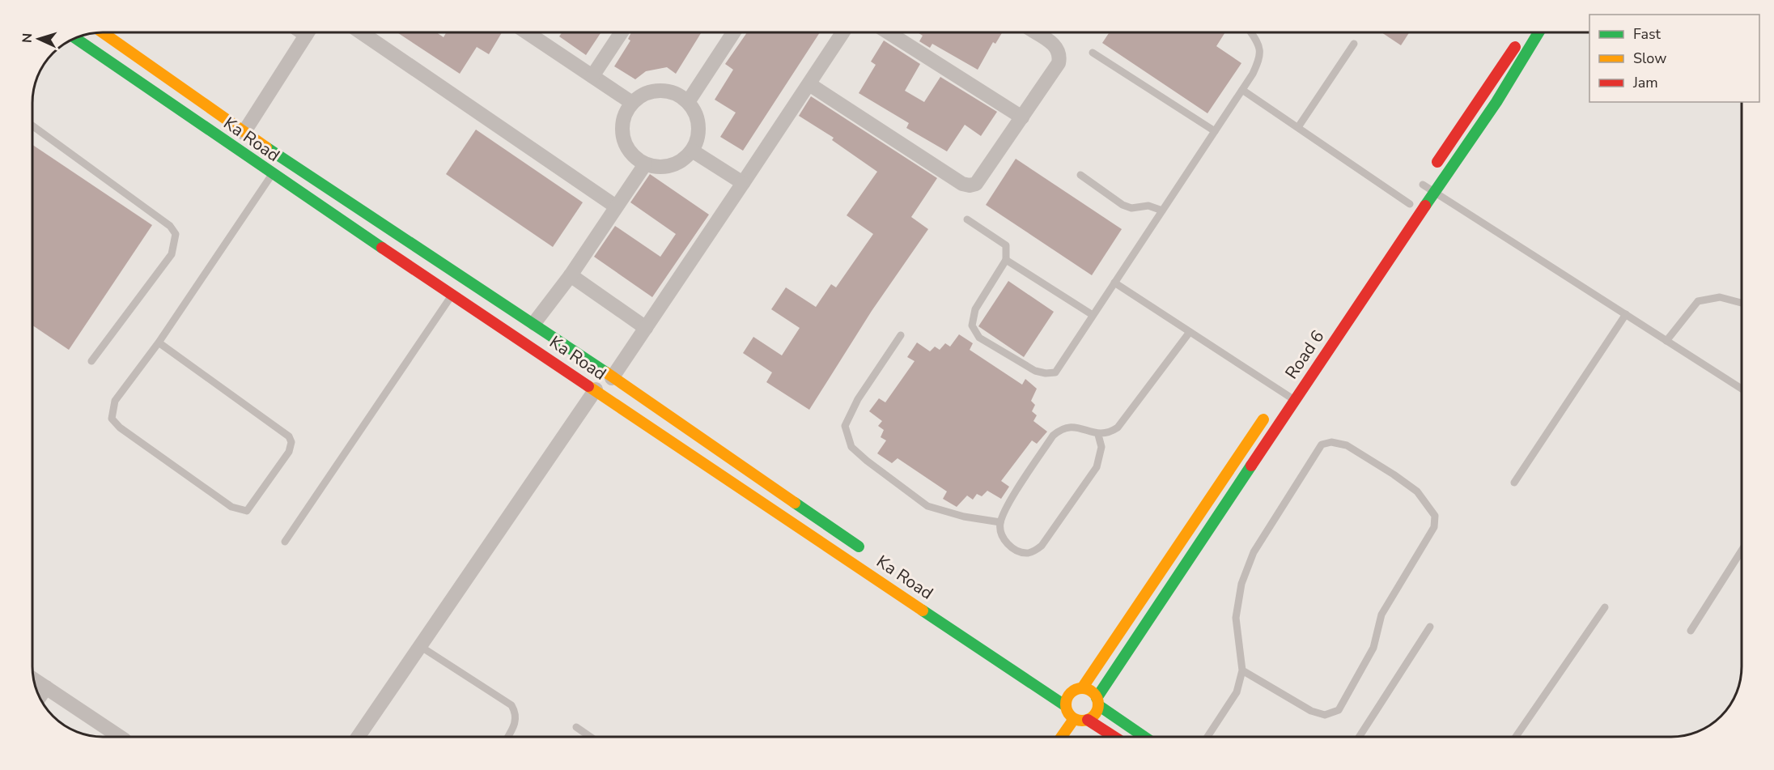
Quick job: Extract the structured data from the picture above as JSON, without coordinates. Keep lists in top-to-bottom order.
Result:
{
  "streets": {
    "main road": ["Ka Road", "Road 6"]
  },
  "crossings": [
    ["Ka Road", "Road 6"]
  ],
  "legend": ["Fast", "Slow", "Jam"],
  "north": "left"
}
